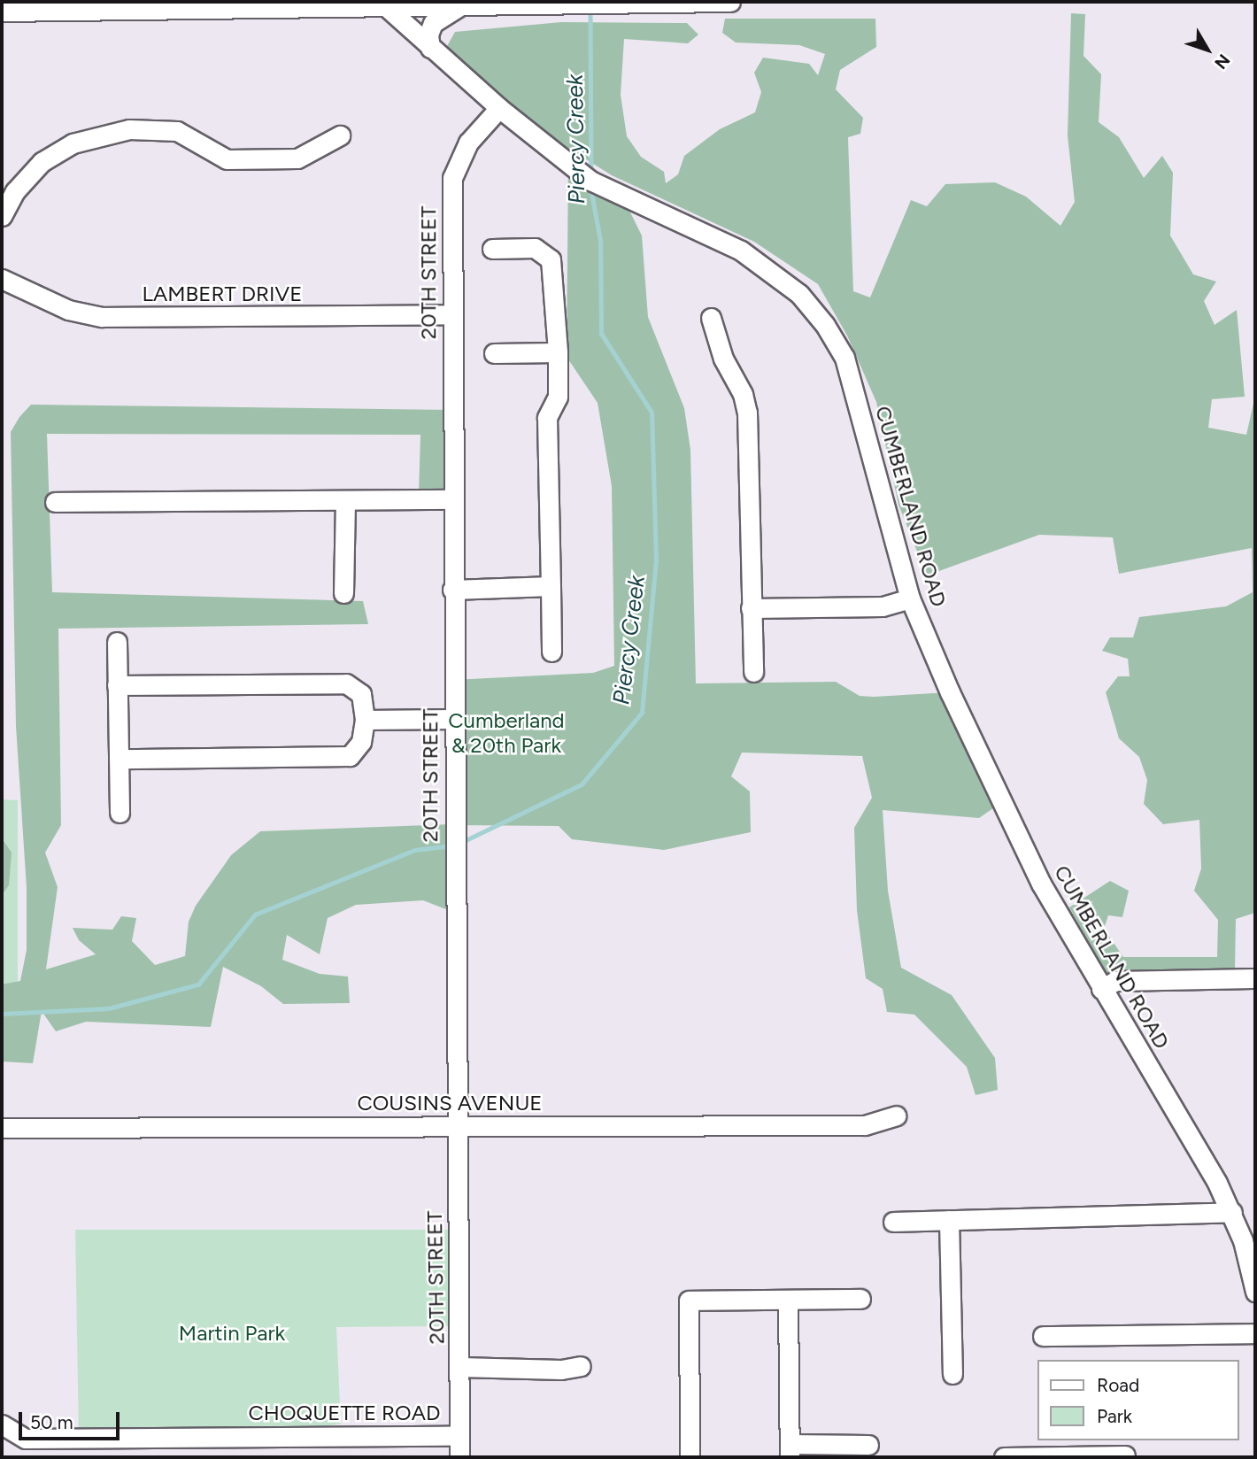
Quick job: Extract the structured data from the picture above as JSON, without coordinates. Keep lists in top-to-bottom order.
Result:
{
  "streets": {
    "street": [
      "20TH STREET",
      "LAMBERT DRIVE",
      "CUMBERLAND ROAD",
      "COUSINS AVENUE",
      "CHOQUETTE ROAD"
    ]
  },
  "crossings": [
    ["20TH STREET", "LAMBERT DRIVE"],
    ["20TH STREET", "CUMBERLAND ROAD"],
    ["20TH STREET", "COUSINS AVENUE"],
    ["20TH STREET", "CHOQUETTE ROAD"]
  ],
  "water": ["Piercy Creek"],
  "parks": ["Cumberland & 20th Park", "Martin Park"],
  "legend": ["Road", "Park"],
  "scale_bar": "50 m",
  "north": "bottom right"
}
